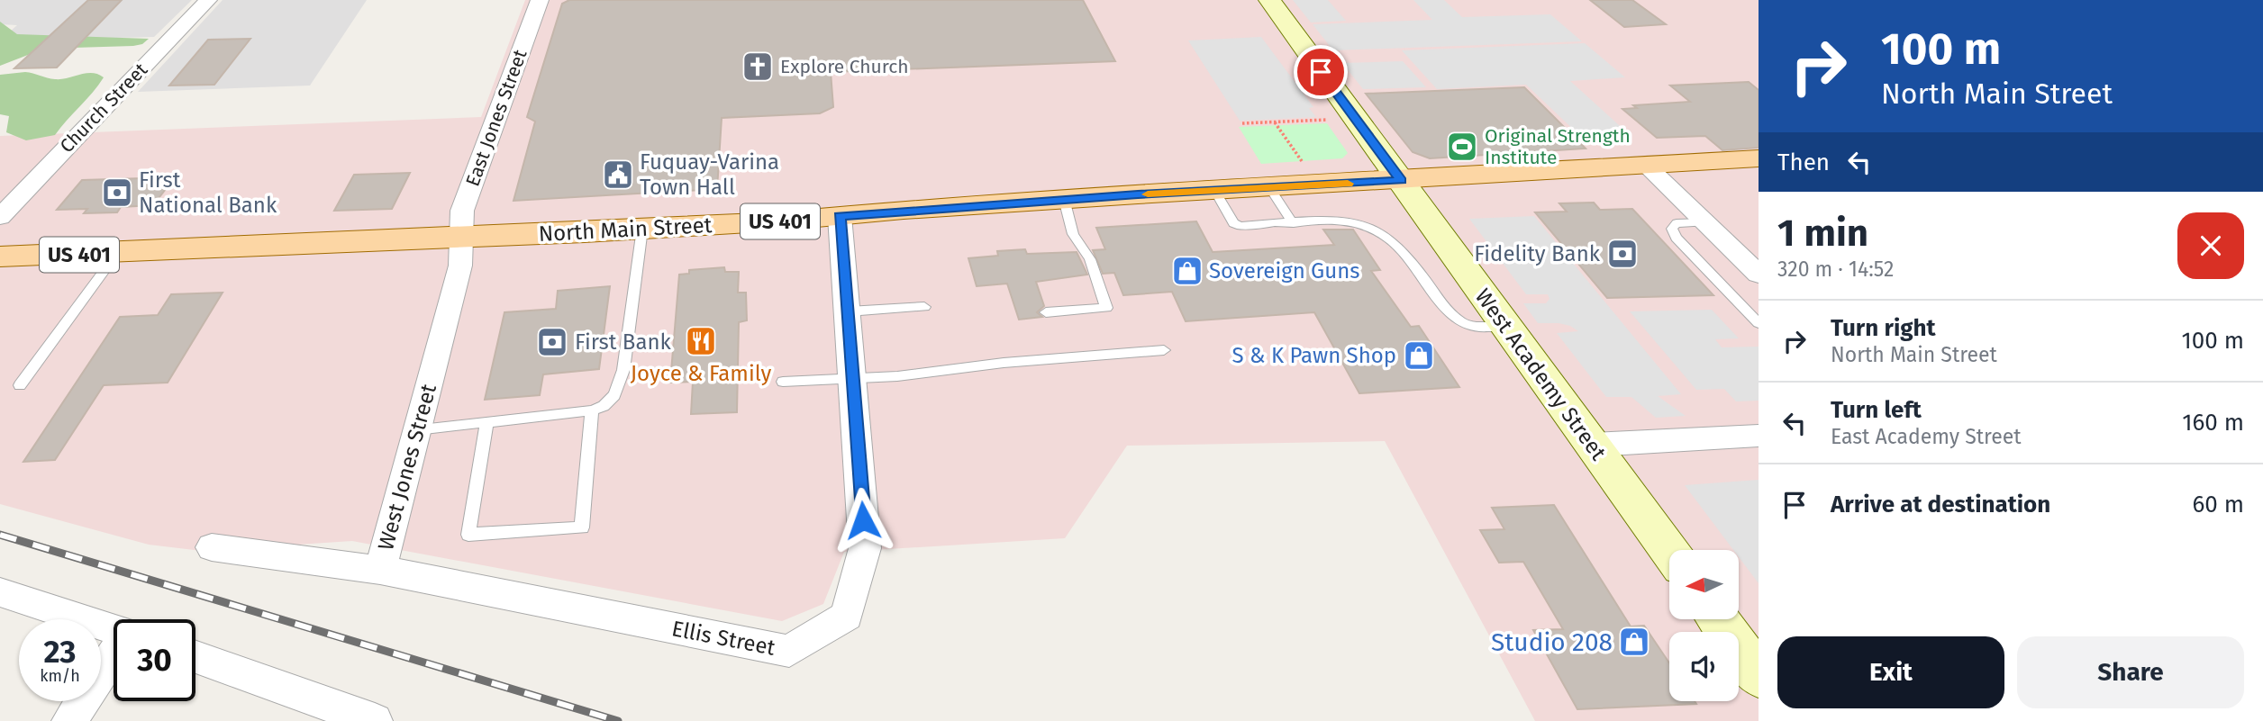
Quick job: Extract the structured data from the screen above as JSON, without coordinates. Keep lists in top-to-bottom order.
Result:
{
  "streets": {
    "main road": ["US 401", "North Main Street", "West Academy Street"],
    "street": [
      "Church Street",
      "East Jones Street",
      "West Jones Street",
      "Ellis Street"
    ]
  },
  "crossings": [
    ["East Jones Street", "North Main Street"],
    ["East Jones Street", "West Jones Street"],
    ["US 401", "North Main Street"],
    ["US 401", "West Academy Street"],
    ["North Main Street", "West Academy Street"],
    ["North Main Street", "West Jones Street"],
    ["North Main Street", "Ellis Street"],
    ["West Jones Street", "Ellis Street"]
  ],
  "places": {
    "church": ["Explore Church"],
    "sports": ["Original Strength Institute"],
    "public building": ["Fuquay-Varina Town Hall"],
    "bank": ["First National Bank", "Fidelity Bank", "First Bank"],
    "shop": ["Sovereign Guns", "S & K Pawn Shop", "Studio 208"],
    "restaurant": ["Joyce & Family"]
  },
  "north": "left",
  "page": {
    "turn": ["100 m", "North Main Street"],
    "then": "Then",
    "heading": ["1 min", "320 m · 14:52"],
    "list": [
      {
        "name": "Turn right",
        "note": "North Main Street",
        "value": "100 m"
      },
      {
        "name": "Turn left",
        "note": "East Academy Street",
        "value": "160 m"
      },
      {
        "name": "Arrive at destination",
        "value": "60 m"
      }
    ],
    "speed": "23 km/h",
    "limit": "30",
    "buttons": ["Exit", "Share"]
  }
}
